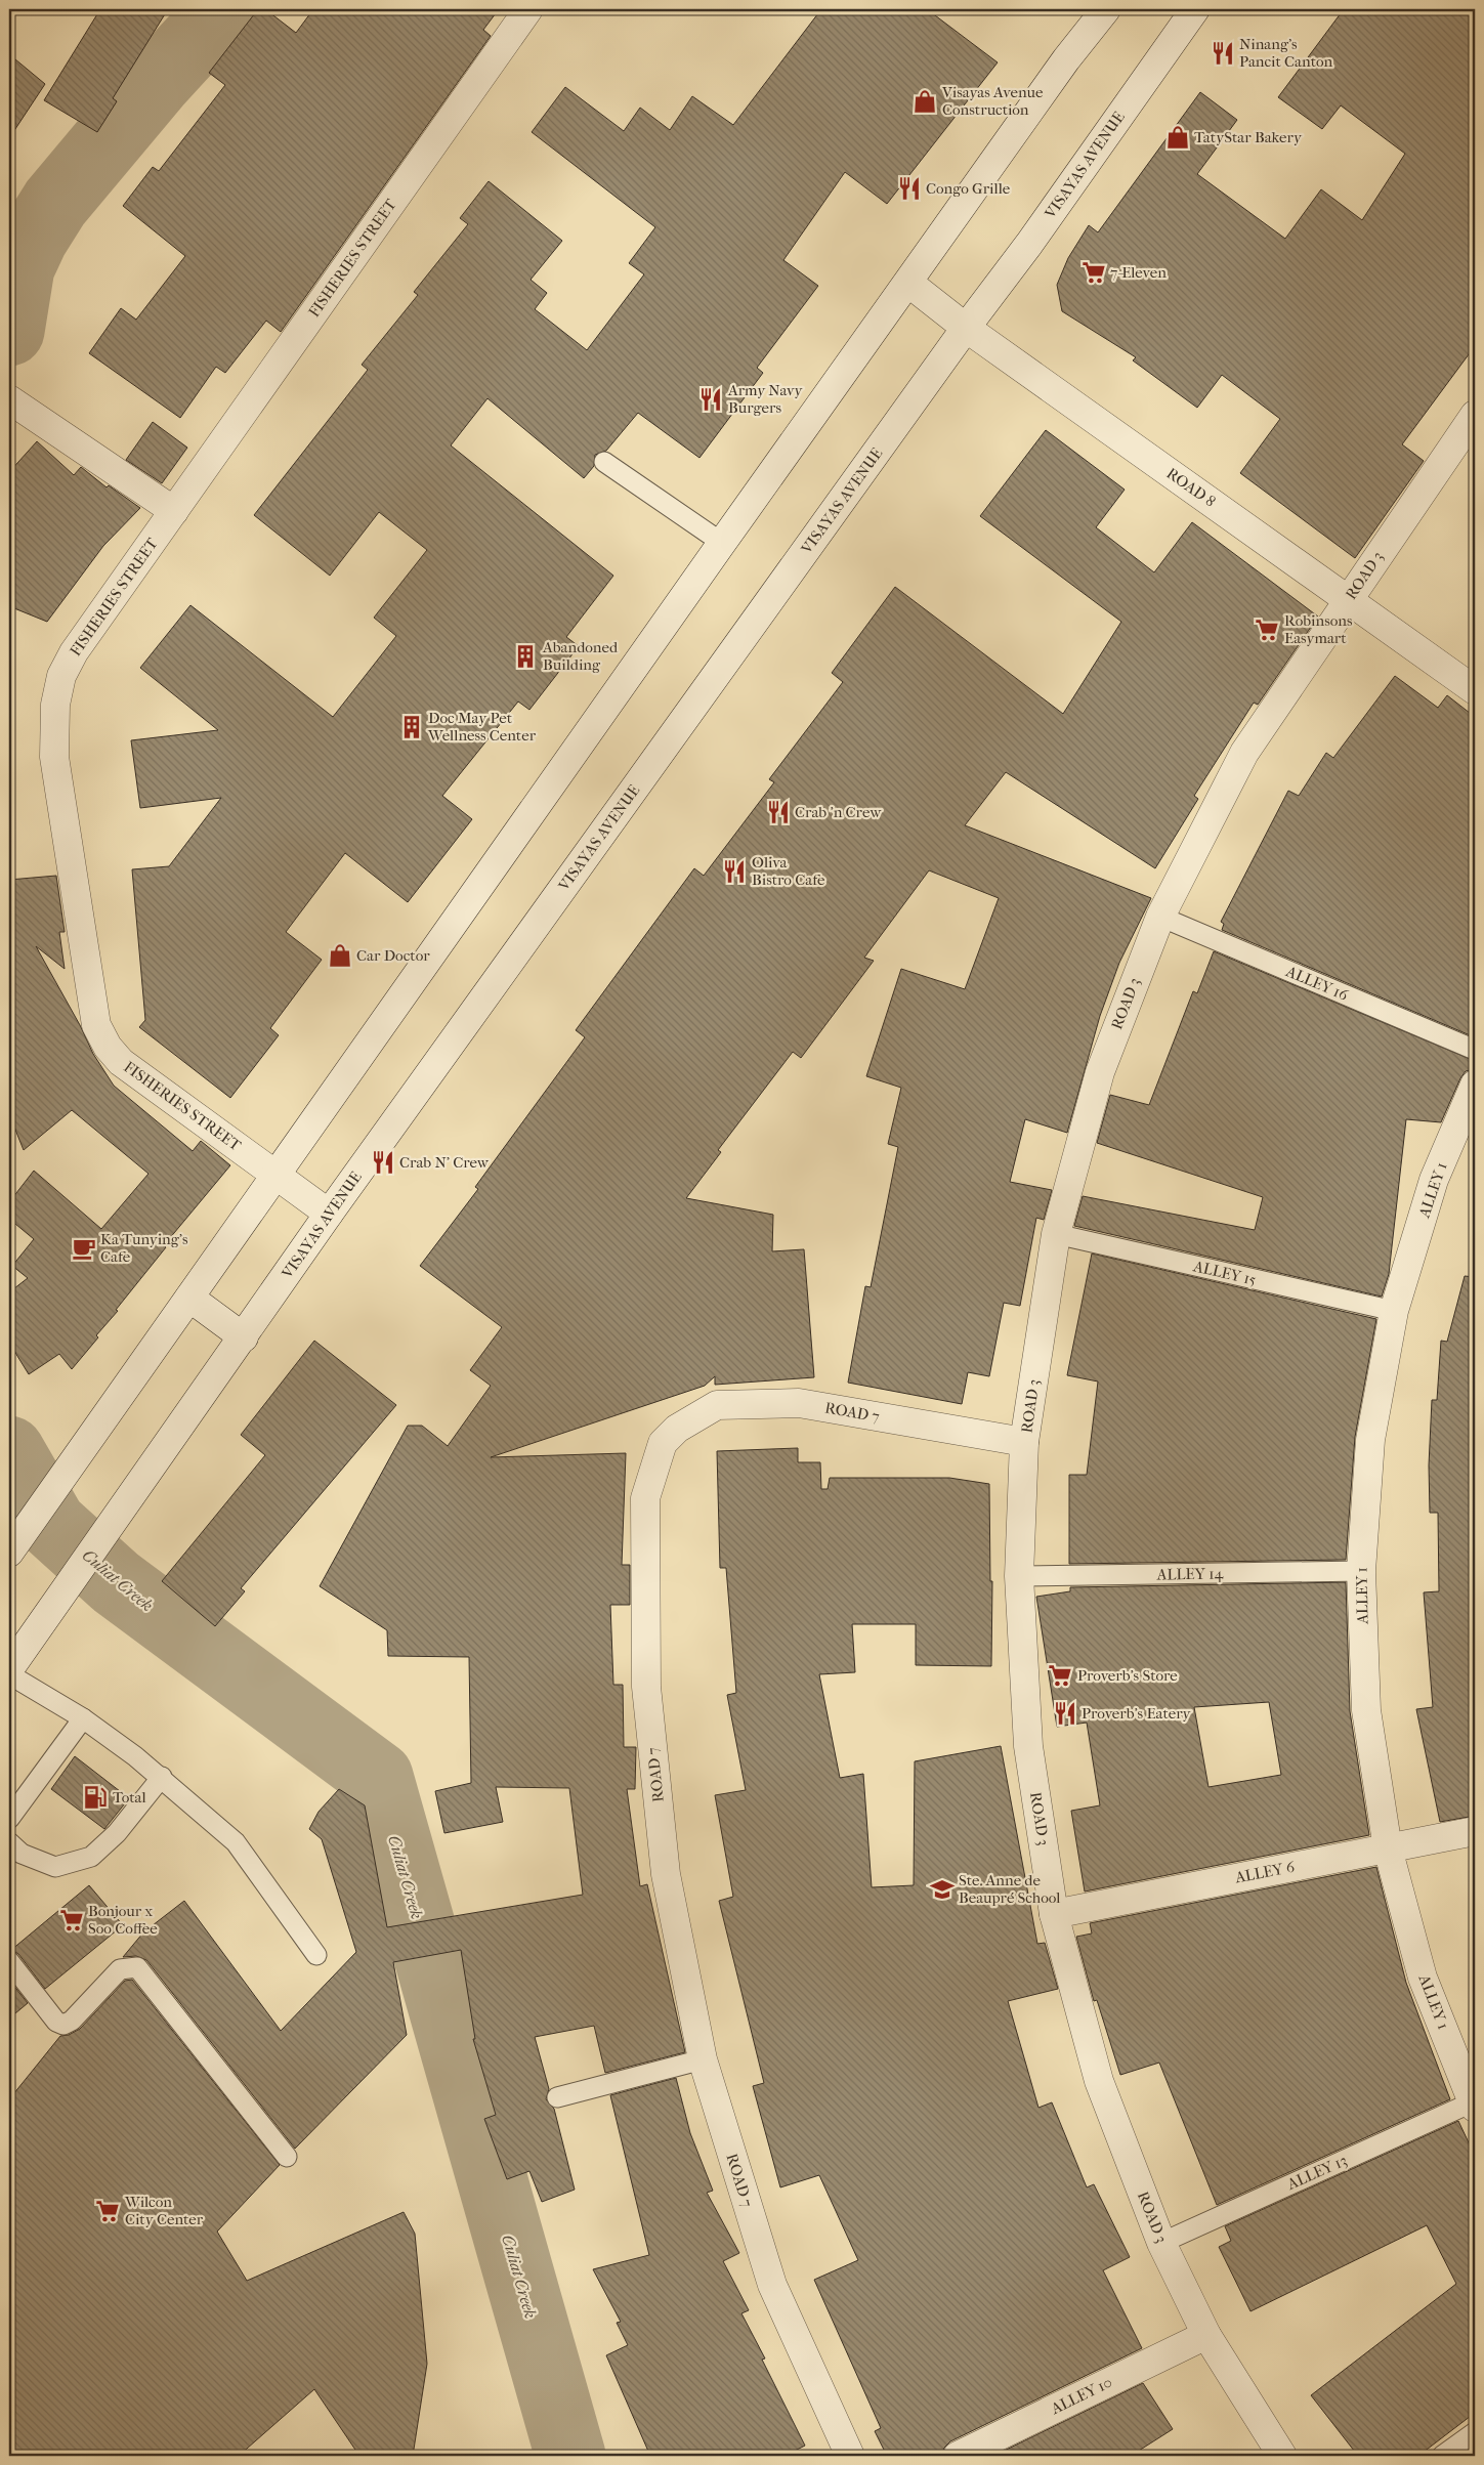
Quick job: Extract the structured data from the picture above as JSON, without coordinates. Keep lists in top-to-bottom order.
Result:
{
  "streets": {
    "street": [
      "VISAYAS AVENUE",
      "FISHERIES STREET",
      "ROAD 8",
      "ROAD 3",
      "ALLEY 1",
      "ROAD 7",
      "ALLEY 6",
      "ALLEY 10"
    ],
    "lane": [
      "ALLEY 16",
      "ALLEY 15",
      "ALLEY 14",
      "ALLEY 13"
    ]
  },
  "crossings": [
    ["VISAYAS AVENUE", "FISHERIES STREET"],
    ["VISAYAS AVENUE", "ROAD 8"],
    ["ROAD 8", "ROAD 3"],
    ["ROAD 3", "ALLEY 16"],
    ["ROAD 3", "ALLEY 15"],
    ["ROAD 3", "ROAD 7"],
    ["ROAD 3", "ALLEY 14"],
    ["ROAD 3", "ALLEY 6"],
    ["ROAD 3", "ALLEY 13"],
    ["ROAD 3", "ALLEY 10"],
    ["ALLEY 1", "ALLEY 15"],
    ["ALLEY 1", "ALLEY 14"],
    ["ALLEY 1", "ALLEY 6"],
    ["ALLEY 1", "ALLEY 13"]
  ],
  "water": ["Culiat Creek"],
  "places": {
    "restaurant": [
      "Ninang's Pancit Canton",
      "Congo Grille",
      "Army Navy Burgers",
      "Crab 'n Crew",
      "Oliva Bistro Cafe",
      "Crab N' Crew",
      "Proverb's Eatery"
    ],
    "shop": ["Visayas Avenue Construction", "TatyStar Bakery", "Car Doctor"],
    "supermarket": [
      "7-Eleven",
      "Robinsons Easymart",
      "Proverb's Store",
      "Bonjour x Soo Coffee",
      "Wilcon City Center"
    ],
    "building": ["Abandoned Building", "Doc May Pet Wellness Center"],
    "cafe": ["Ka Tunying's Cafe"],
    "fuel station": ["Total"],
    "school or university": ["Ste. Anne de Beaupré School"]
  }
}
